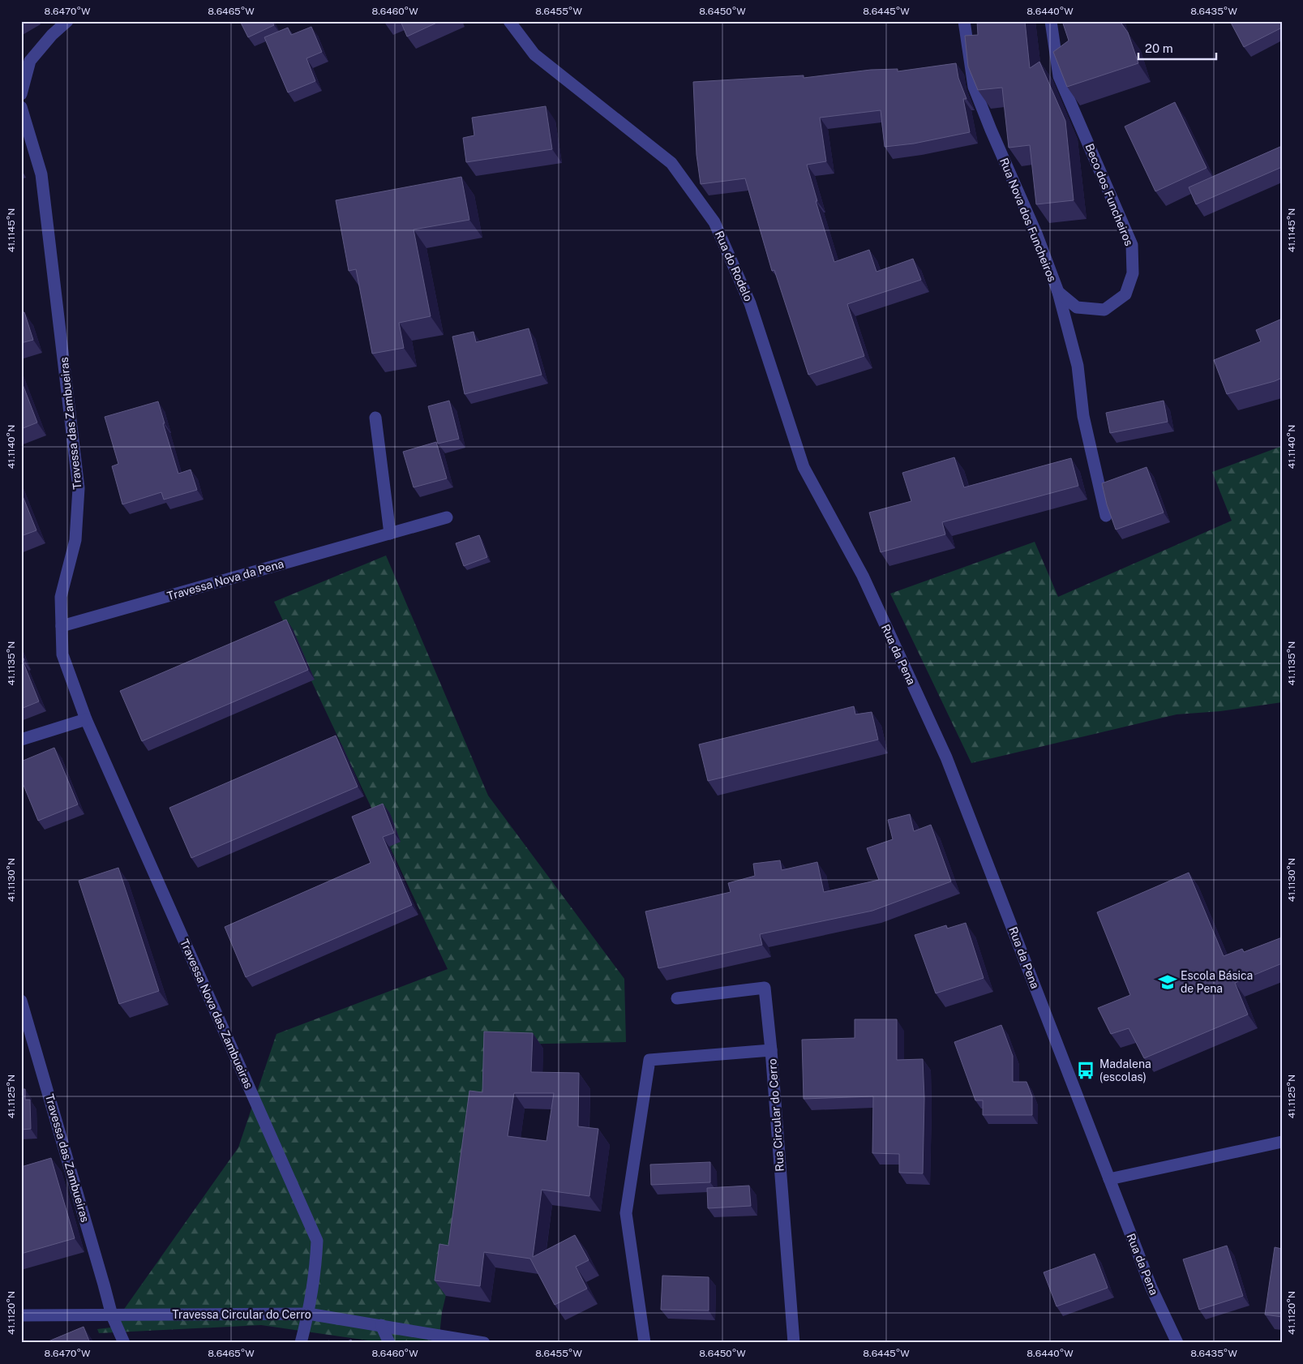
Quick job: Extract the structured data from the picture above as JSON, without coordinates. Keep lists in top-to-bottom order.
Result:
{
  "streets": {
    "street": [
      "Beco dos Funcheiros",
      "Rua Nova dos Funcheiros",
      "Rua do Rodelo",
      "Travessa das Zambueiras",
      "Travessa Nova da Pena",
      "Rua da Pena",
      "Travessa Nova das Zambueiras",
      "Rua Circular do Cerro",
      "Travessa Circular do Cerro"
    ]
  },
  "crossings": [
    ["Beco dos Funcheiros", "Rua Nova dos Funcheiros"],
    ["Rua do Rodelo", "Rua da Pena"],
    ["Travessa das Zambueiras", "Travessa Nova da Pena"],
    ["Travessa das Zambueiras", "Travessa Nova das Zambueiras"],
    ["Travessa das Zambueiras", "Travessa Circular do Cerro"],
    ["Travessa Nova das Zambueiras", "Travessa Circular do Cerro"]
  ],
  "places": {
    "school or university": ["Escola Básica de Pena"],
    "bus stop": ["Madalena (escolas)"]
  },
  "scale_bar": "20 m",
  "coordinates": [
    "8.6470°W",
    "8.6465°W",
    "8.6460°W",
    "8.6455°W",
    "8.6450°W",
    "8.6445°W",
    "8.6440°W",
    "8.6435°W",
    "41.1145°N",
    "41.1140°N",
    "41.1135°N",
    "41.1130°N",
    "41.1125°N",
    "41.1120°N"
  ]
}
